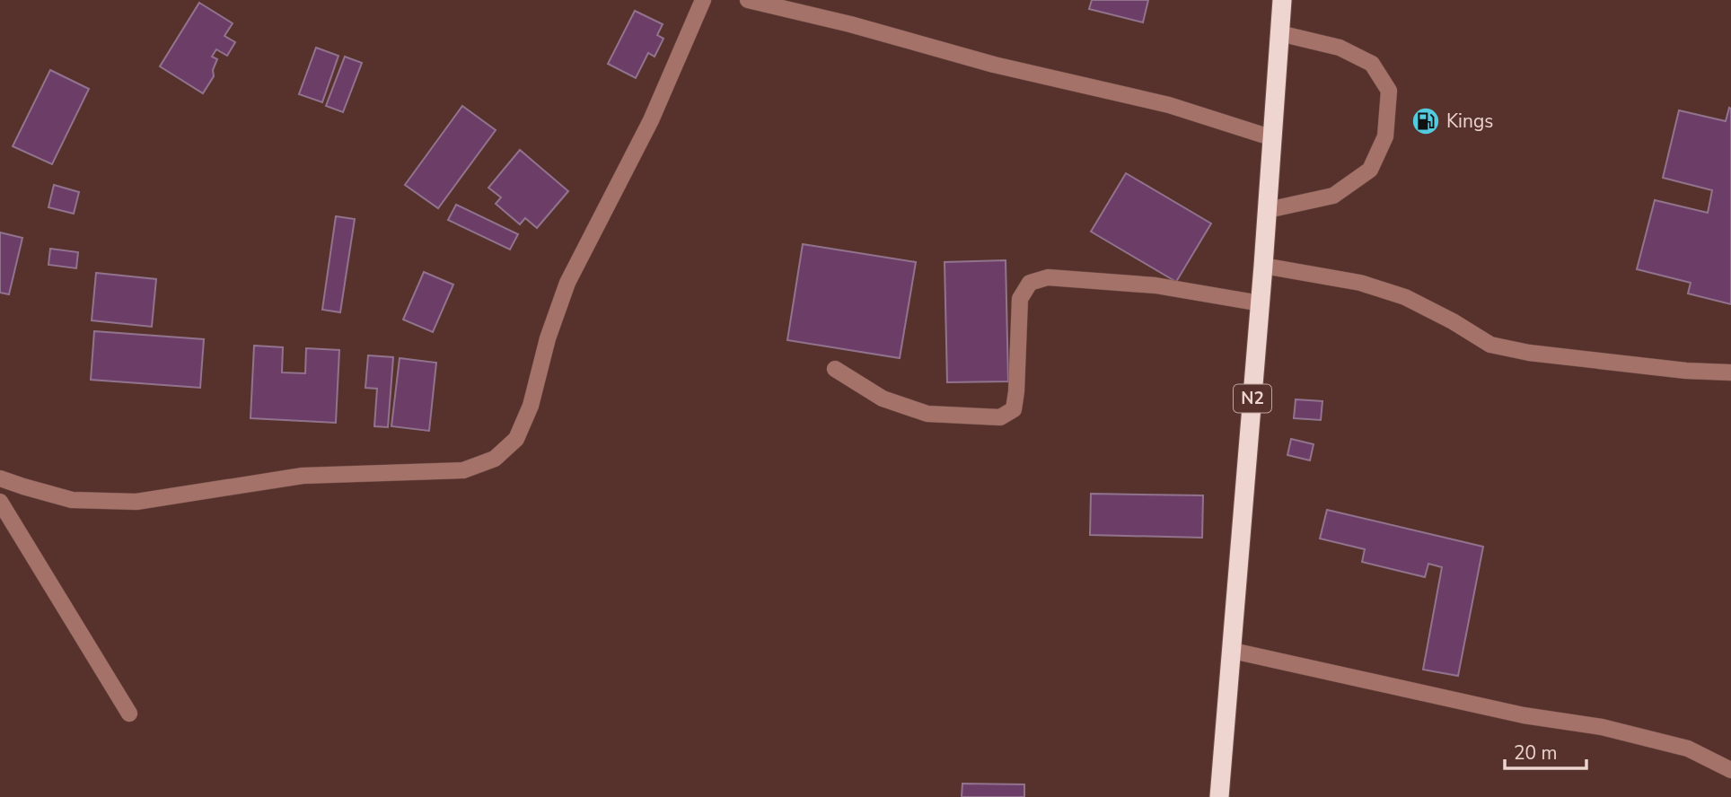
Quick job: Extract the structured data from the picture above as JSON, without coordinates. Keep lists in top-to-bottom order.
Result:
{
  "streets": {
    "highway": ["N2"]
  },
  "places": {
    "fuel station": ["Kings"]
  },
  "scale_bar": "20 m"
}
